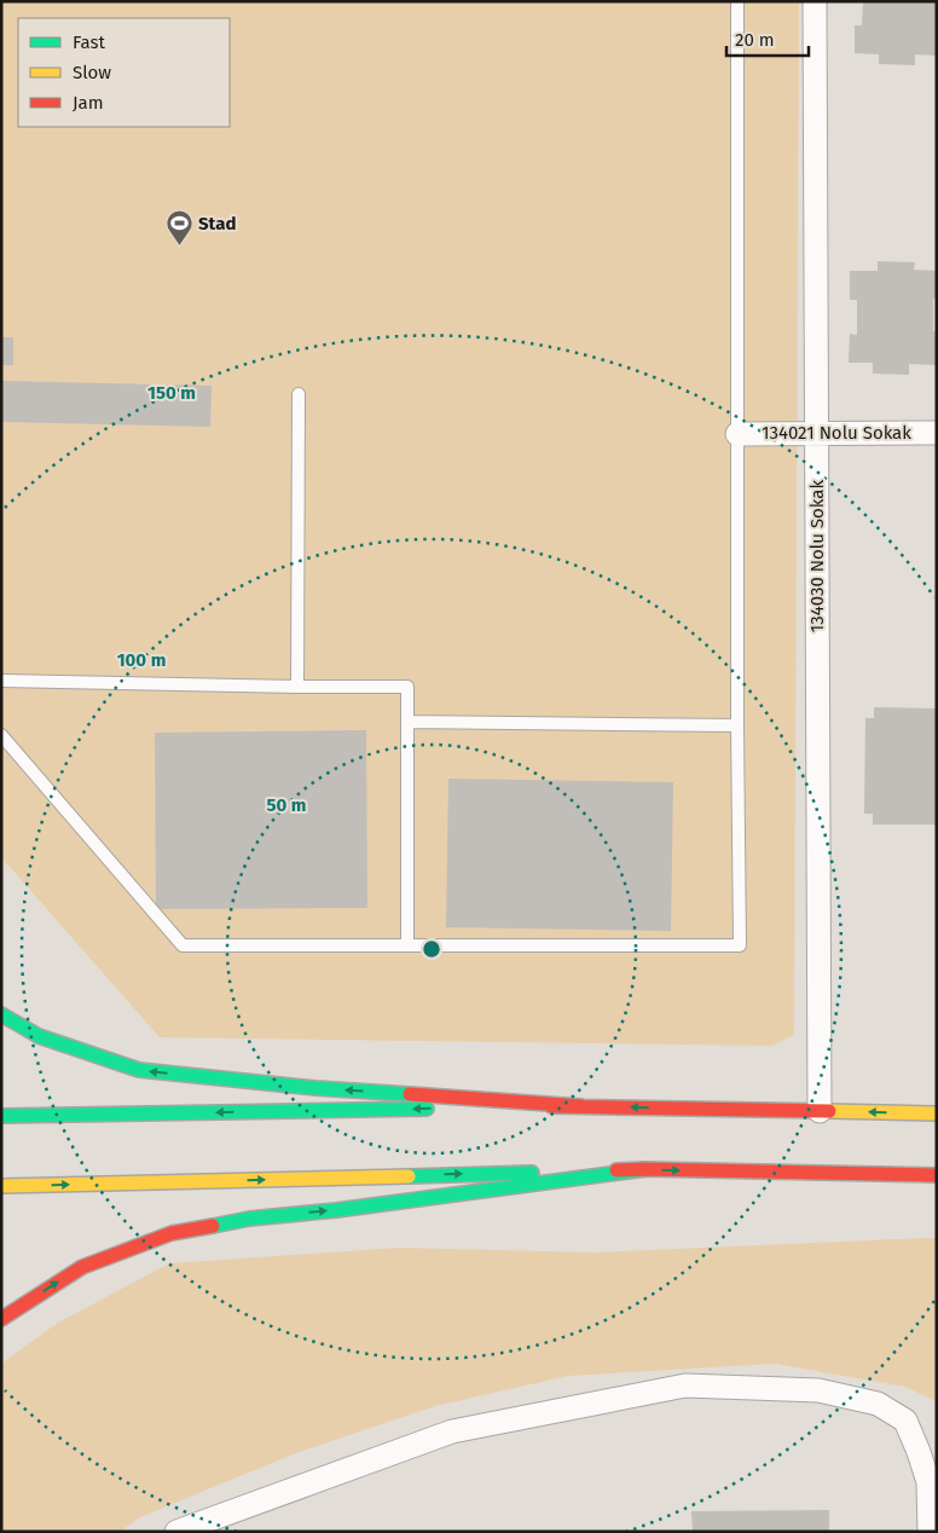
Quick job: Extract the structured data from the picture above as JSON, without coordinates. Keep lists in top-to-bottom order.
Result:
{
  "streets": {
    "street": ["134021 Nolu Sokak", "134030 Nolu Sokak"]
  },
  "crossings": [
    ["134021 Nolu Sokak", "134030 Nolu Sokak"]
  ],
  "places": {
    "sports": ["Stad"]
  },
  "legend": ["Fast", "Slow", "Jam"],
  "scale_bar": "20 m",
  "rings": ["150 m", "100 m", "50 m"]
}
